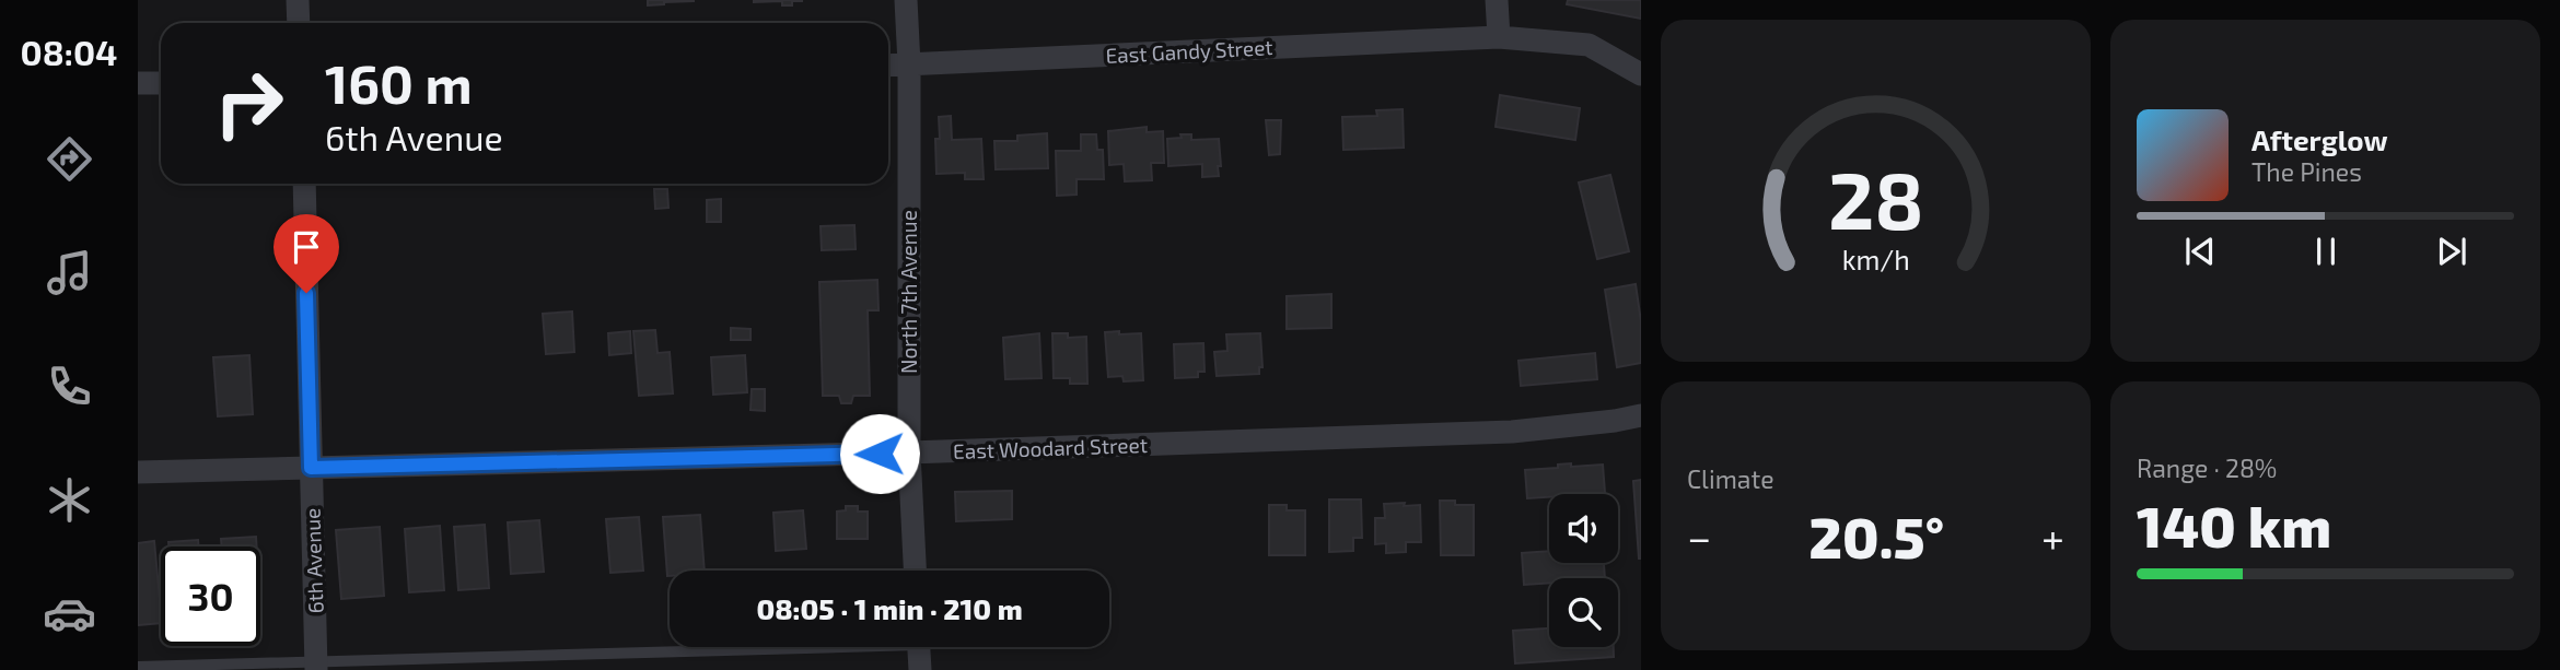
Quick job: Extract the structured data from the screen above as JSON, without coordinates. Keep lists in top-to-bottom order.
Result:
{
  "streets": {
    "street": [
      "East Gandy Street",
      "North 7th Avenue",
      "East Woodard Street",
      "6th Avenue"
    ]
  },
  "crossings": [
    ["East Gandy Street", "North 7th Avenue"],
    ["North 7th Avenue", "East Woodard Street"],
    ["East Woodard Street", "6th Avenue"]
  ],
  "page": {
    "tabs": "08:04",
    "turn": ["160 m", "6th Avenue"],
    "song": ["Afterglow", "The Pines"],
    "tile": [
      "Climate",
      ["Range · 28%", "140 km"]
    ],
    "heat": ["−", "20.5°", "+"],
    "limit": "30",
    "trip": "08:05 · 1 min · 210 m",
    "gauge": ["28", "km/h"]
  }
}
